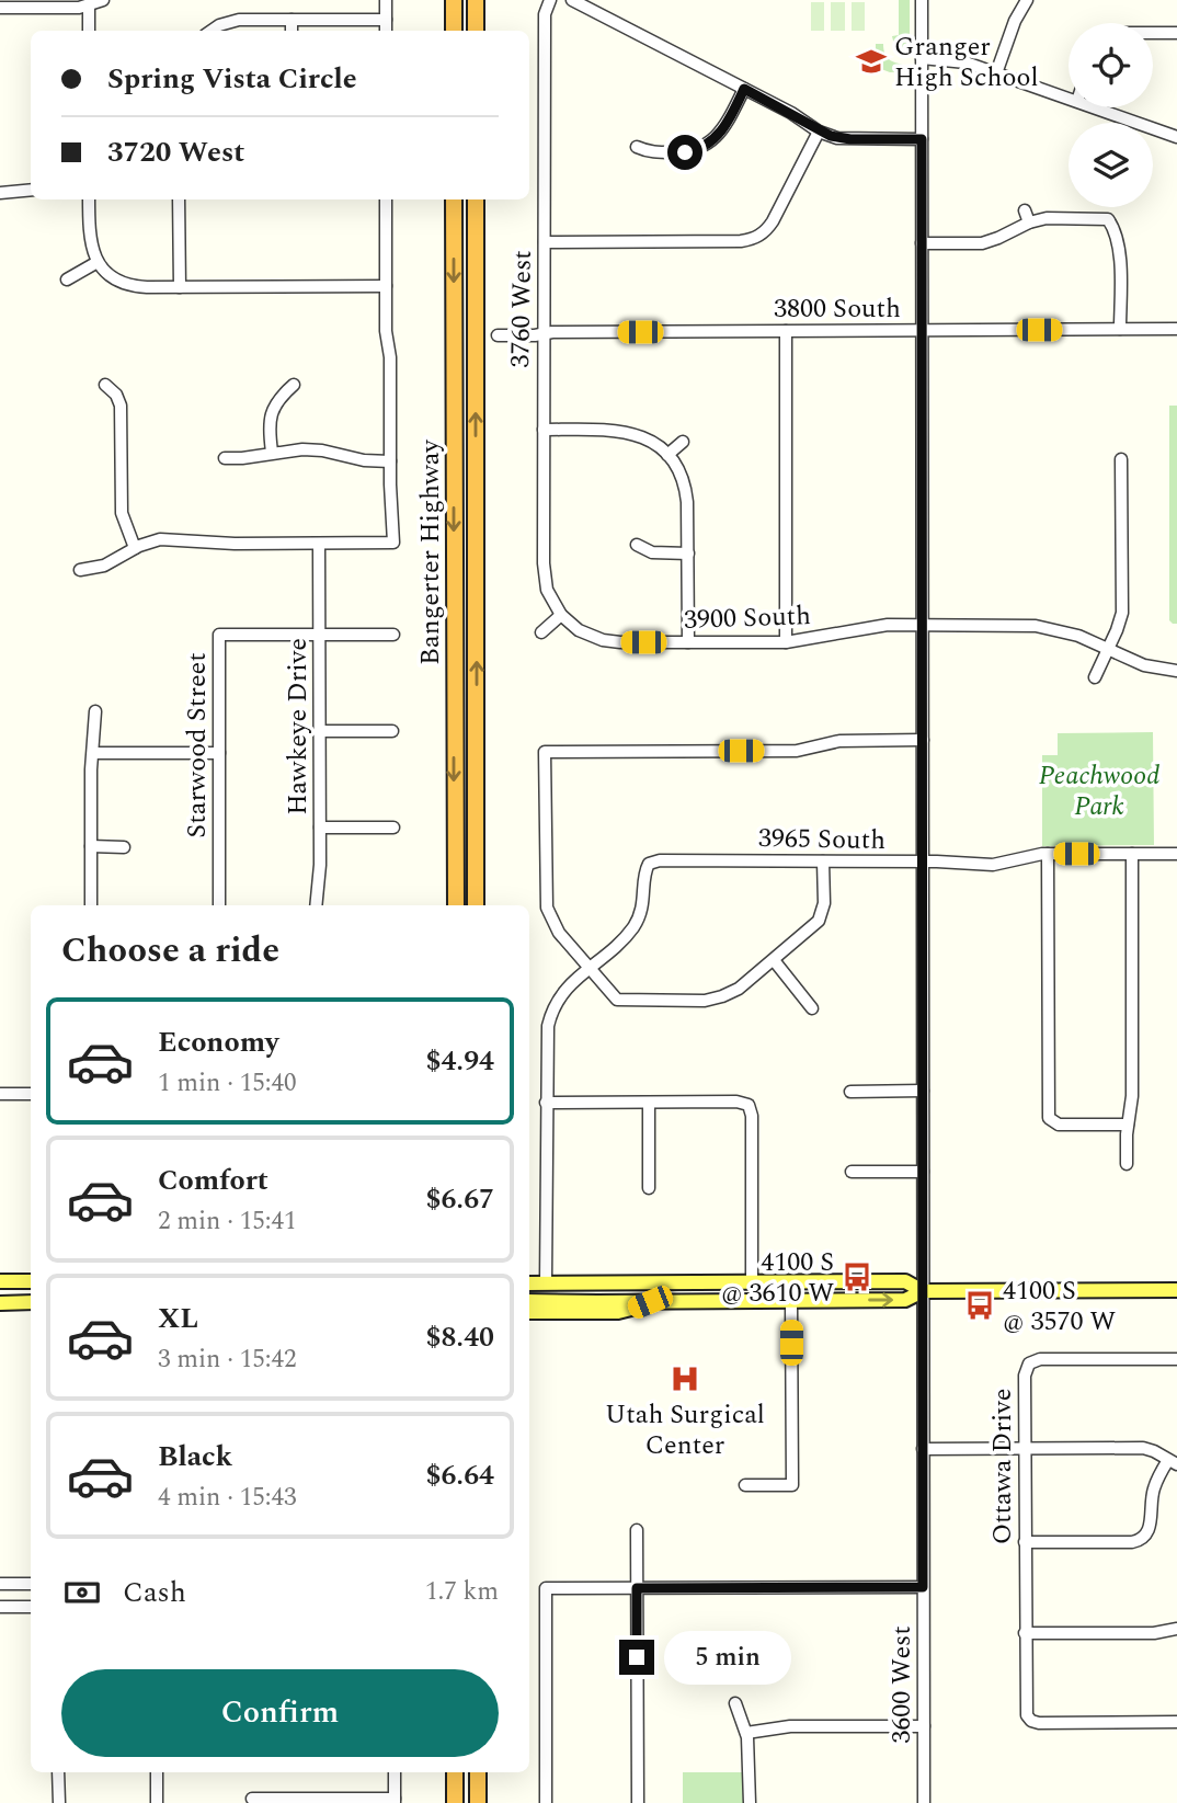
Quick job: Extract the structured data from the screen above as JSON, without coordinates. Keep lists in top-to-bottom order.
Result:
{
  "streets": {
    "highway": ["Bangerter Highway"],
    "street": [
      "3800 South",
      "3760 West",
      "3900 South",
      "Hawkeye Drive",
      "Starwood Street",
      "3965 South",
      "Ottawa Drive",
      "3600 West"
    ]
  },
  "crossings": [
    ["3800 South", "3760 West"],
    ["3800 South", "3600 West"],
    ["3760 West", "3900 South"],
    ["3900 South", "3600 West"],
    ["Hawkeye Drive", "Starwood Street"],
    ["3965 South", "3600 West"]
  ],
  "parks": ["Peachwood Park"],
  "places": {
    "school or university": ["Granger High School"],
    "bus stop": ["4100 S @ 3610 W", "4100 S @ 3570 W"],
    "hospital": ["Utah Surgical Center"]
  },
  "page": {
    "banner": ["Spring Vista Circle", "3720 West"],
    "heading": "Choose a ride",
    "list": [
      {
        "name": "Economy",
        "note": "1 min · 15:40",
        "value": "$4.94"
      },
      {
        "name": "Comfort",
        "note": "2 min · 15:41",
        "value": "$6.67"
      },
      {
        "name": "XL",
        "note": "3 min · 15:42",
        "value": "$8.40"
      },
      {
        "name": "Black",
        "note": "4 min · 15:43",
        "value": "$6.64"
      }
    ],
    "pay": ["Cash", "1.7 km"],
    "bubble": "5 min",
    "buttons": "Confirm"
  }
}
